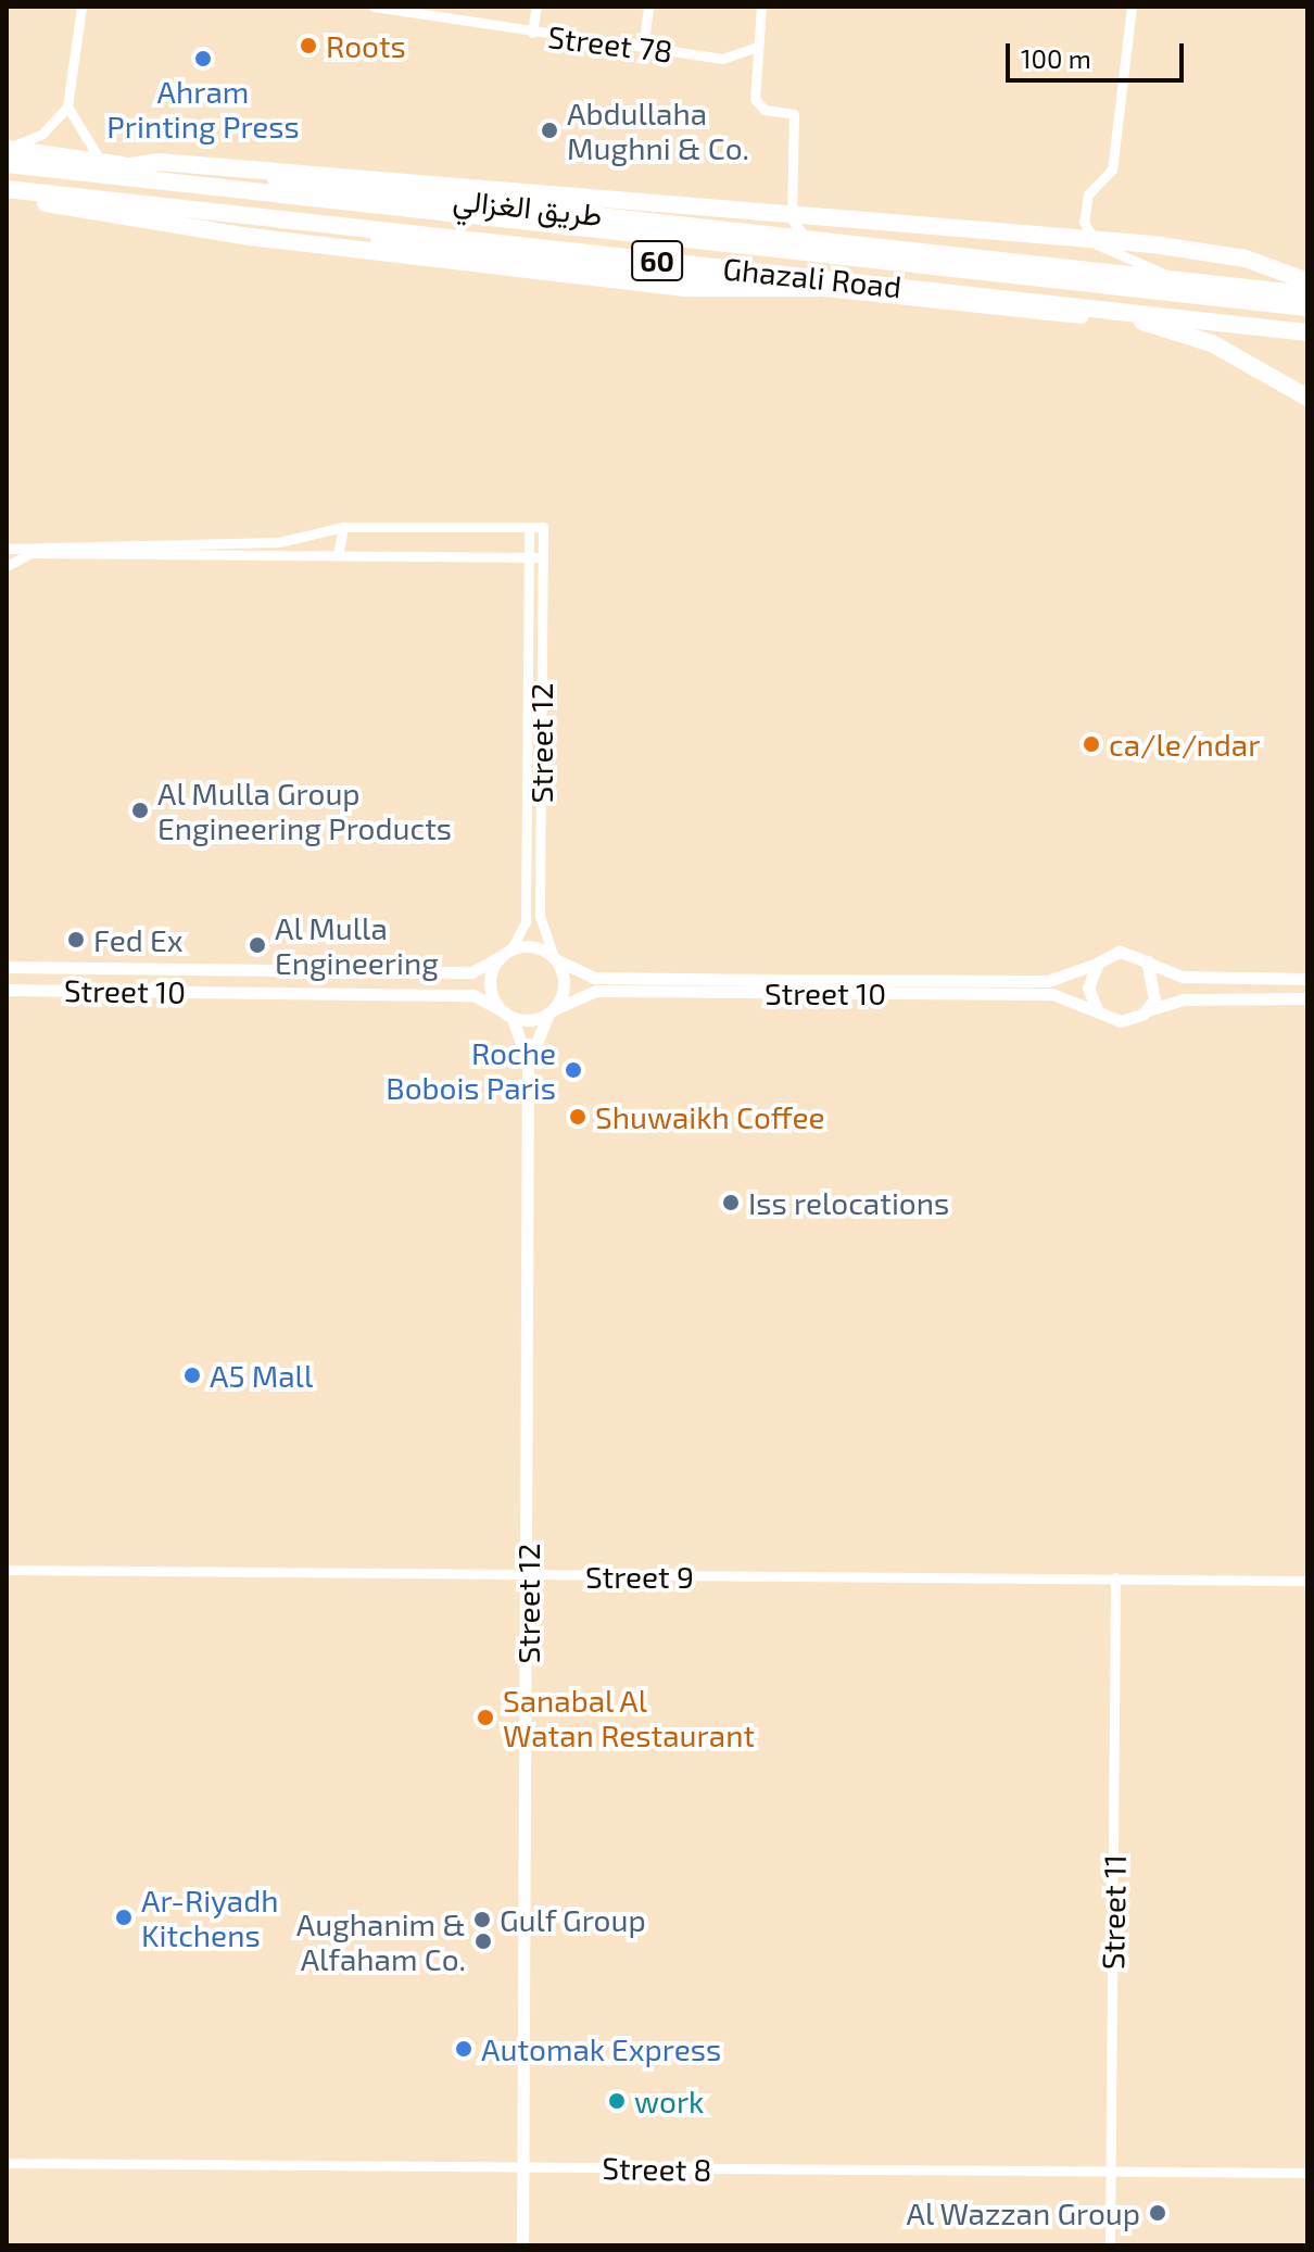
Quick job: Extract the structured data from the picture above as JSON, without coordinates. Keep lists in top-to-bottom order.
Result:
{
  "streets": {
    "highway": ["60", "Ghazali Road"],
    "main road": ["طريق الغزالي"],
    "street": [
      "Street 78",
      "Street 12",
      "Street 10",
      "Street 9",
      "Street 11",
      "Street 8"
    ]
  },
  "crossings": [
    ["طريق الغزالي", "Ghazali Road"],
    ["Street 12", "Street 10"],
    ["Street 12", "Street 9"],
    ["Street 12", "Street 8"],
    ["Street 9", "Street 11"],
    ["Street 11", "Street 8"]
  ],
  "places": [
    "Roots",
    "Ahram Printing Press",
    "Abdullaha Mughni & Co.",
    "ca/le/ndar",
    "Al Mulla Group Engineering Products",
    "Fed Ex",
    "Al Mulla Engineering",
    "Roche Bobois Paris",
    "Shuwaikh Coffee",
    "Iss relocations",
    "A5 Mall",
    "Sanabal Al Watan Restaurant",
    "Ar-Riyadh Kitchens",
    "Gulf Group",
    "Aughanim & Alfaham Co.",
    "Automak Express",
    "work",
    "Al Wazzan Group"
  ],
  "scale_bar": "100 m"
}
